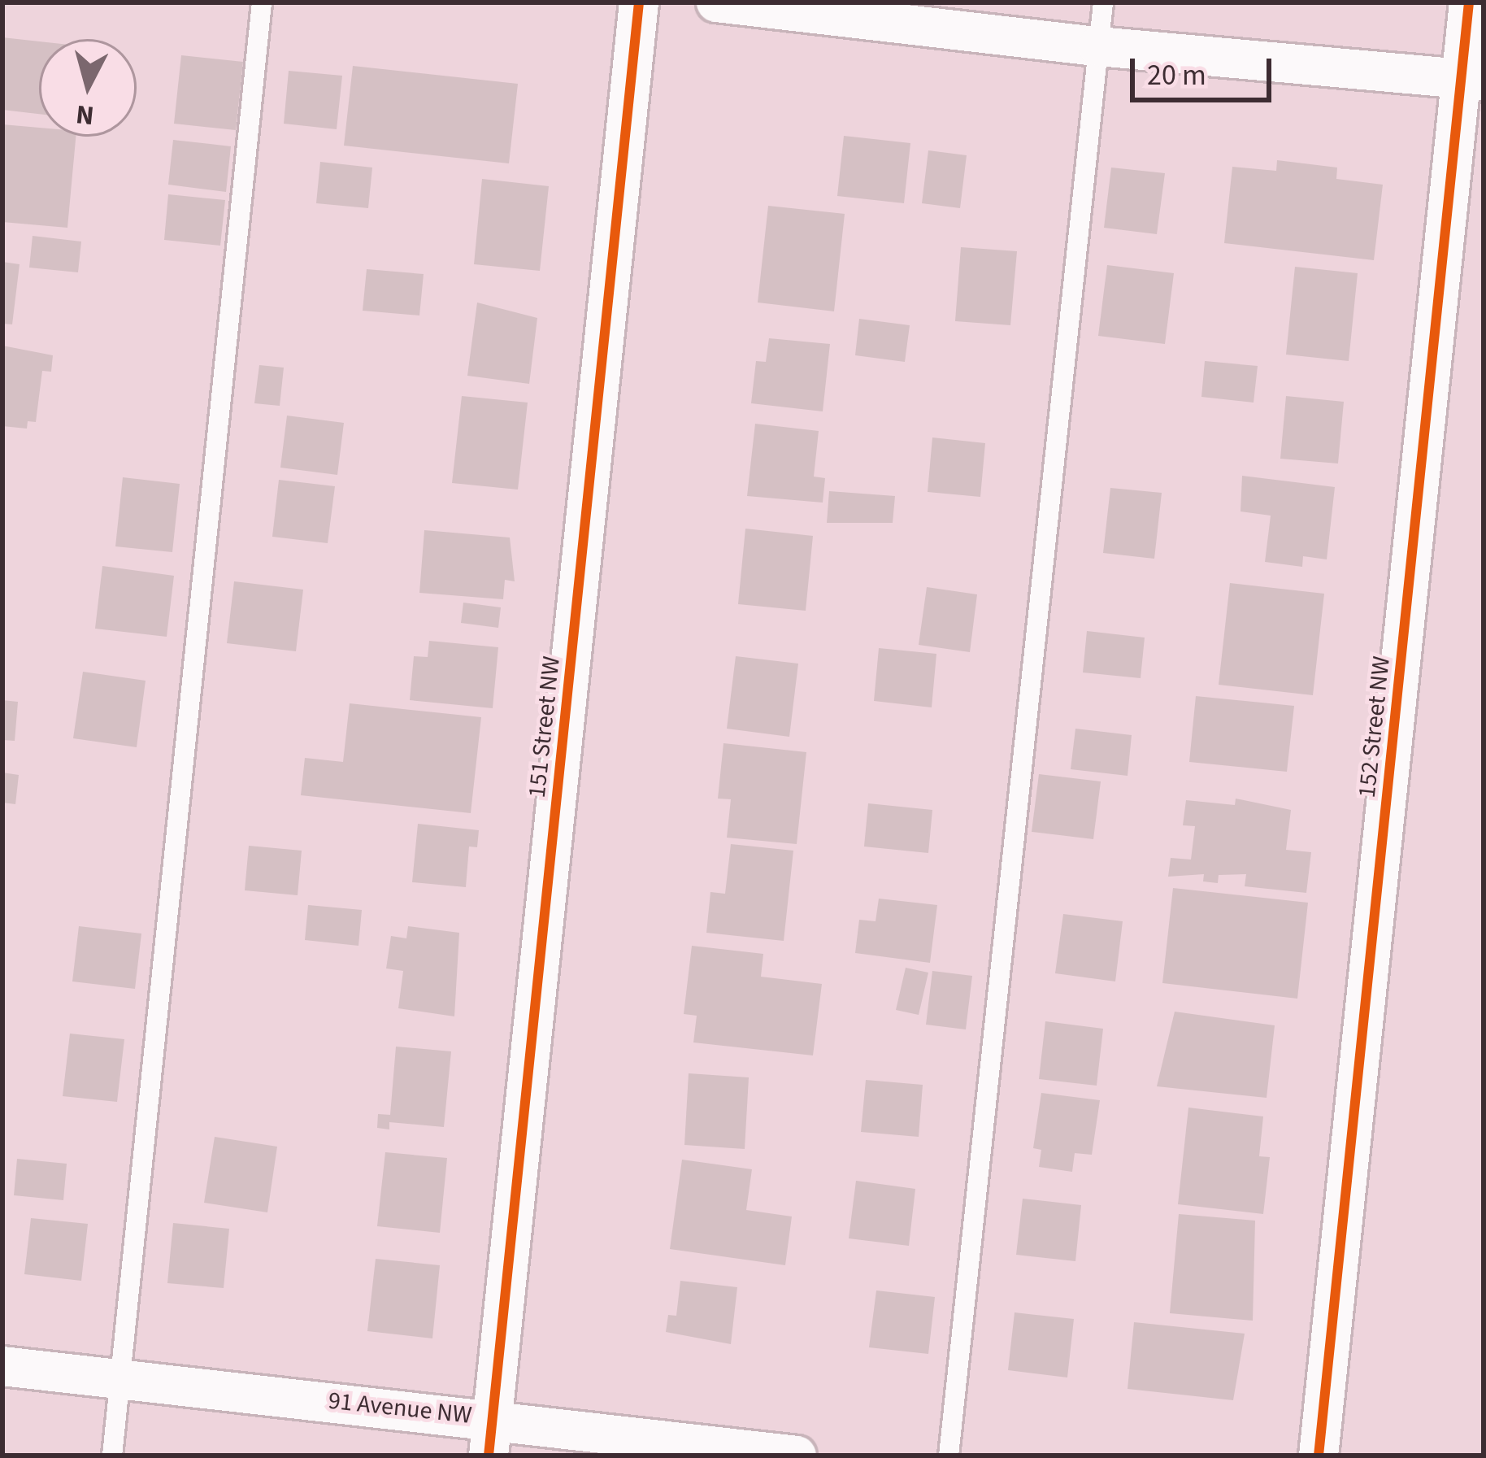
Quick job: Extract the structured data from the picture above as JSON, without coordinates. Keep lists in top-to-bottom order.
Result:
{
  "streets": {
    "street": ["151 Street NW", "152 Street NW", "91 Avenue NW"]
  },
  "crossings": [
    ["151 Street NW", "91 Avenue NW"]
  ],
  "scale_bar": "20 m",
  "north": "bottom"
}
